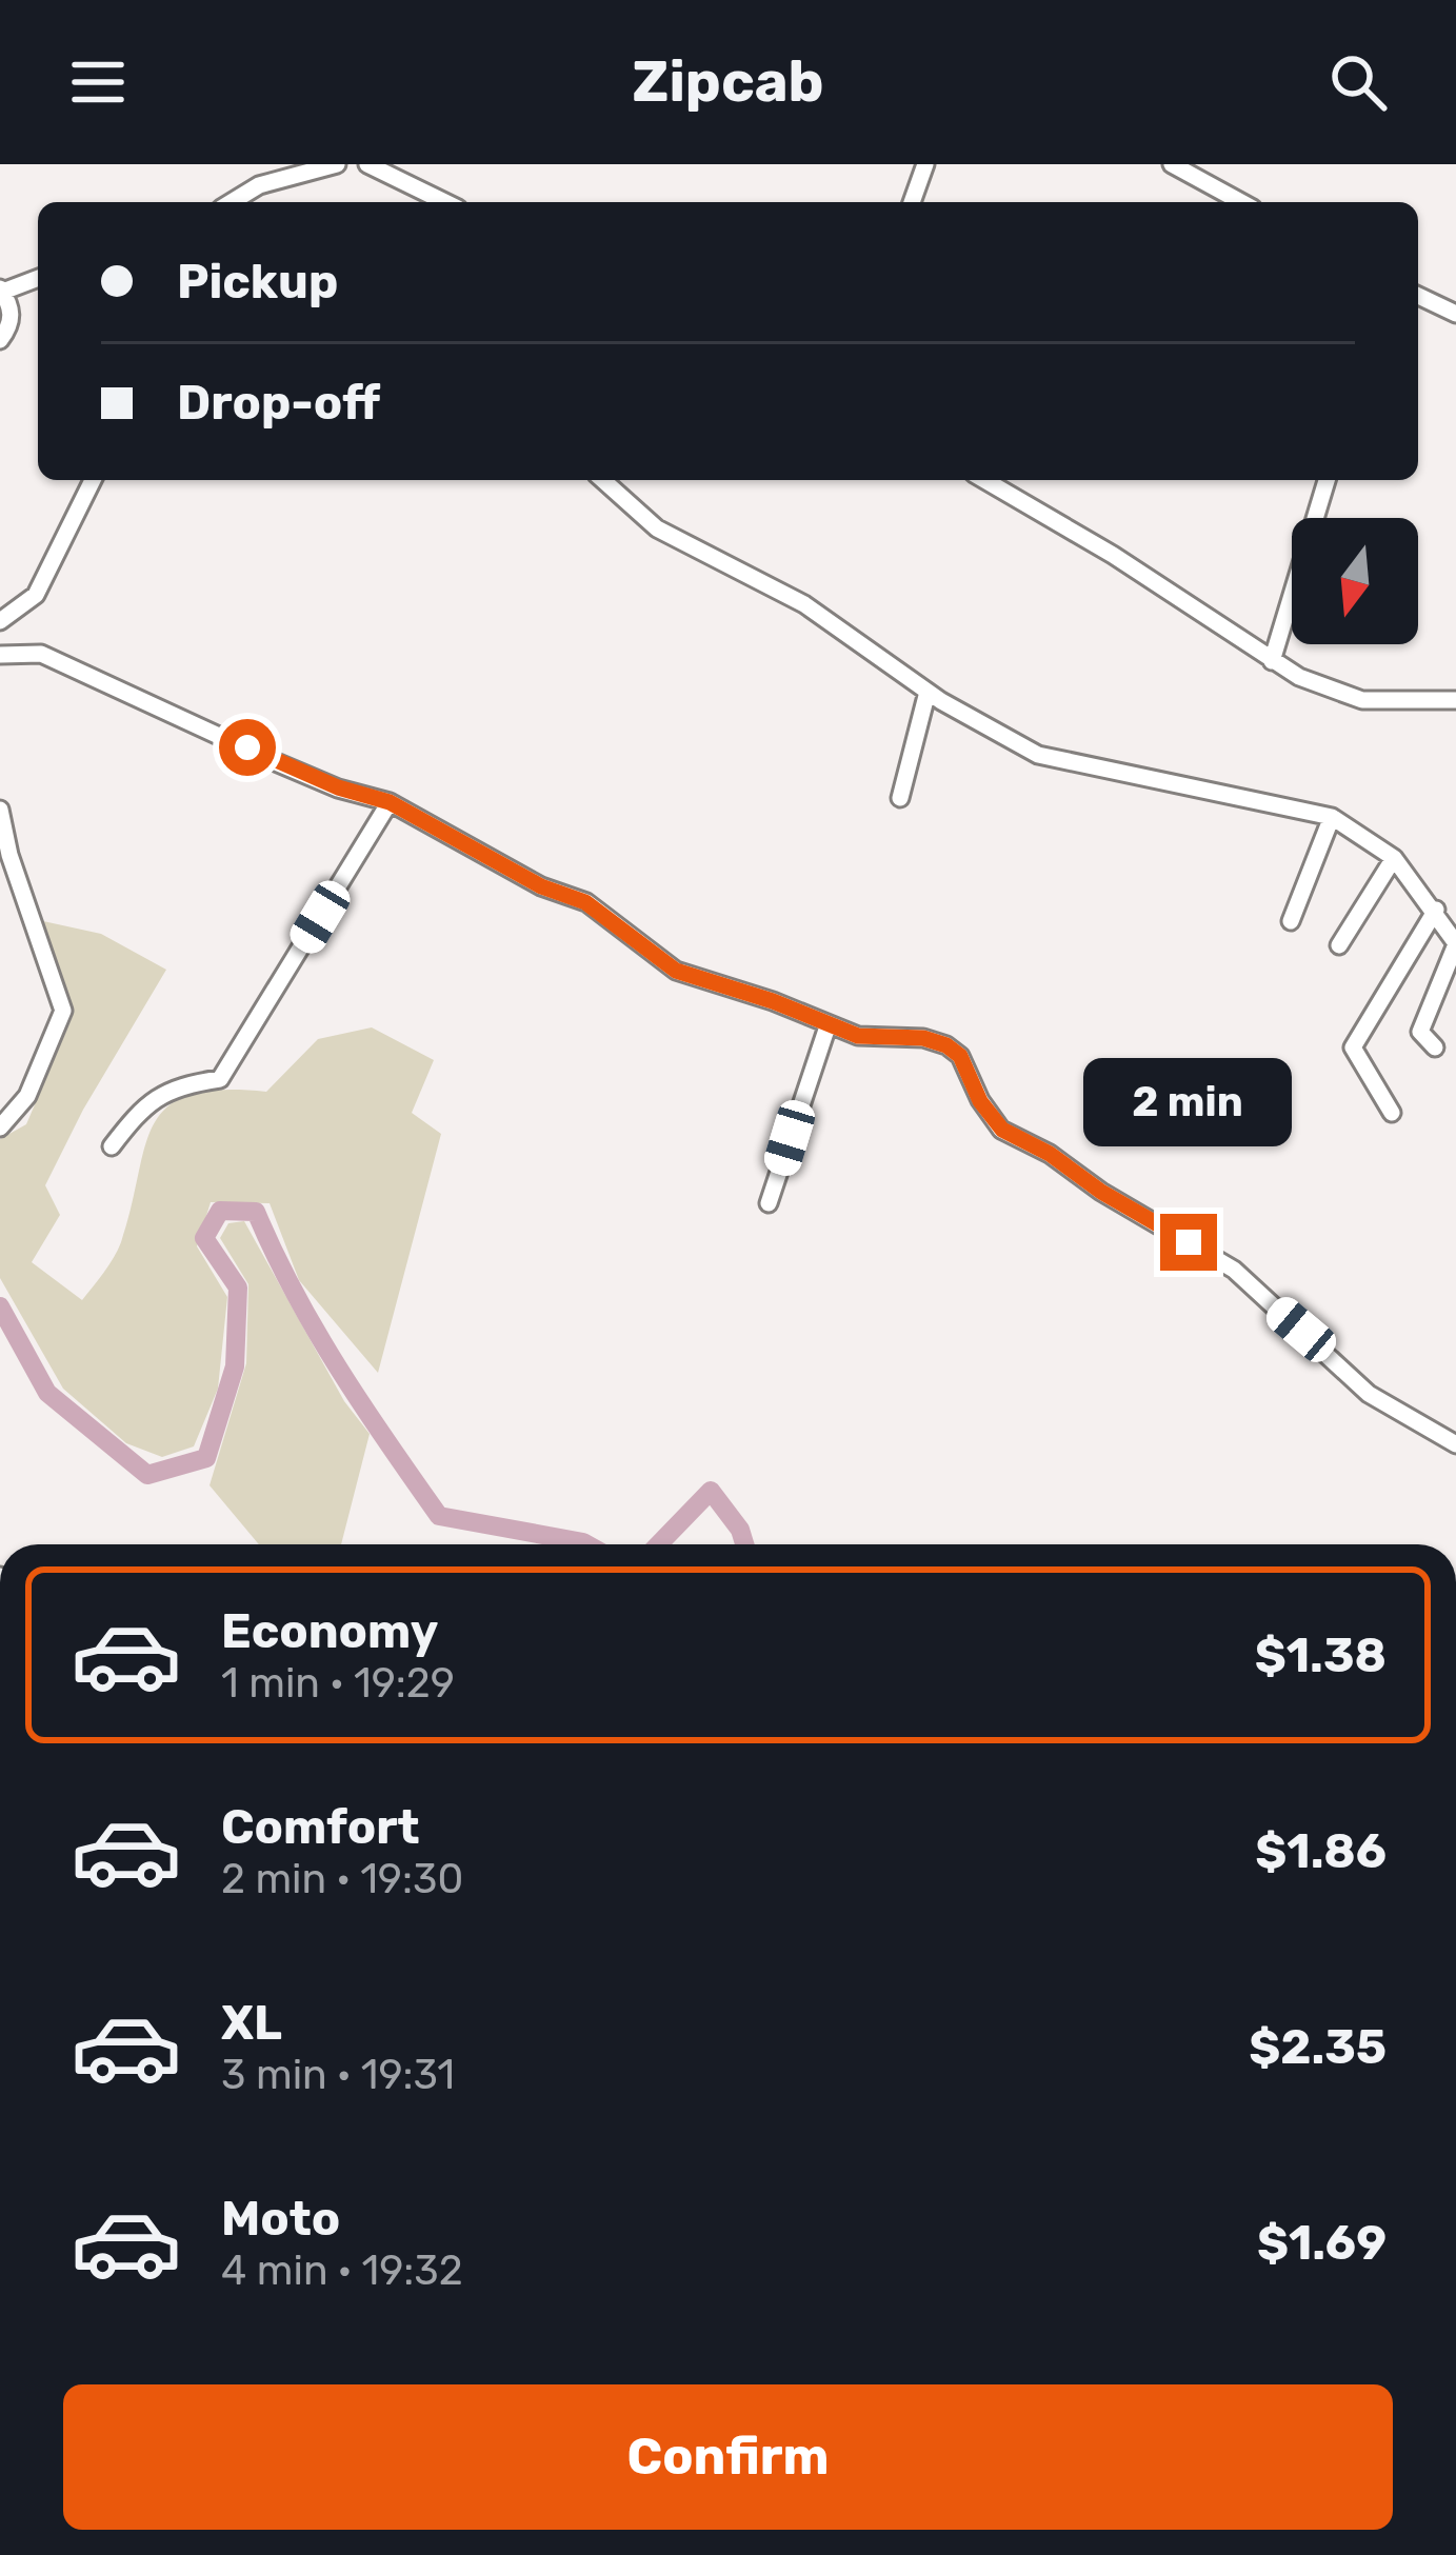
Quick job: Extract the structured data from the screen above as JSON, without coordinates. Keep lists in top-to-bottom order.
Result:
{
  "north": "bottom",
  "page": {
    "header": "Zipcab",
    "banner": ["Pickup", "Drop-off"],
    "bubble": "2 min",
    "list": [
      {
        "name": "Economy",
        "note": "1 min · 19:29",
        "value": "$1.38"
      },
      {
        "name": "Comfort",
        "note": "2 min · 19:30",
        "value": "$1.86"
      },
      {
        "name": "XL",
        "note": "3 min · 19:31",
        "value": "$2.35"
      },
      {
        "name": "Moto",
        "note": "4 min · 19:32",
        "value": "$1.69"
      }
    ],
    "buttons": "Confirm"
  }
}
